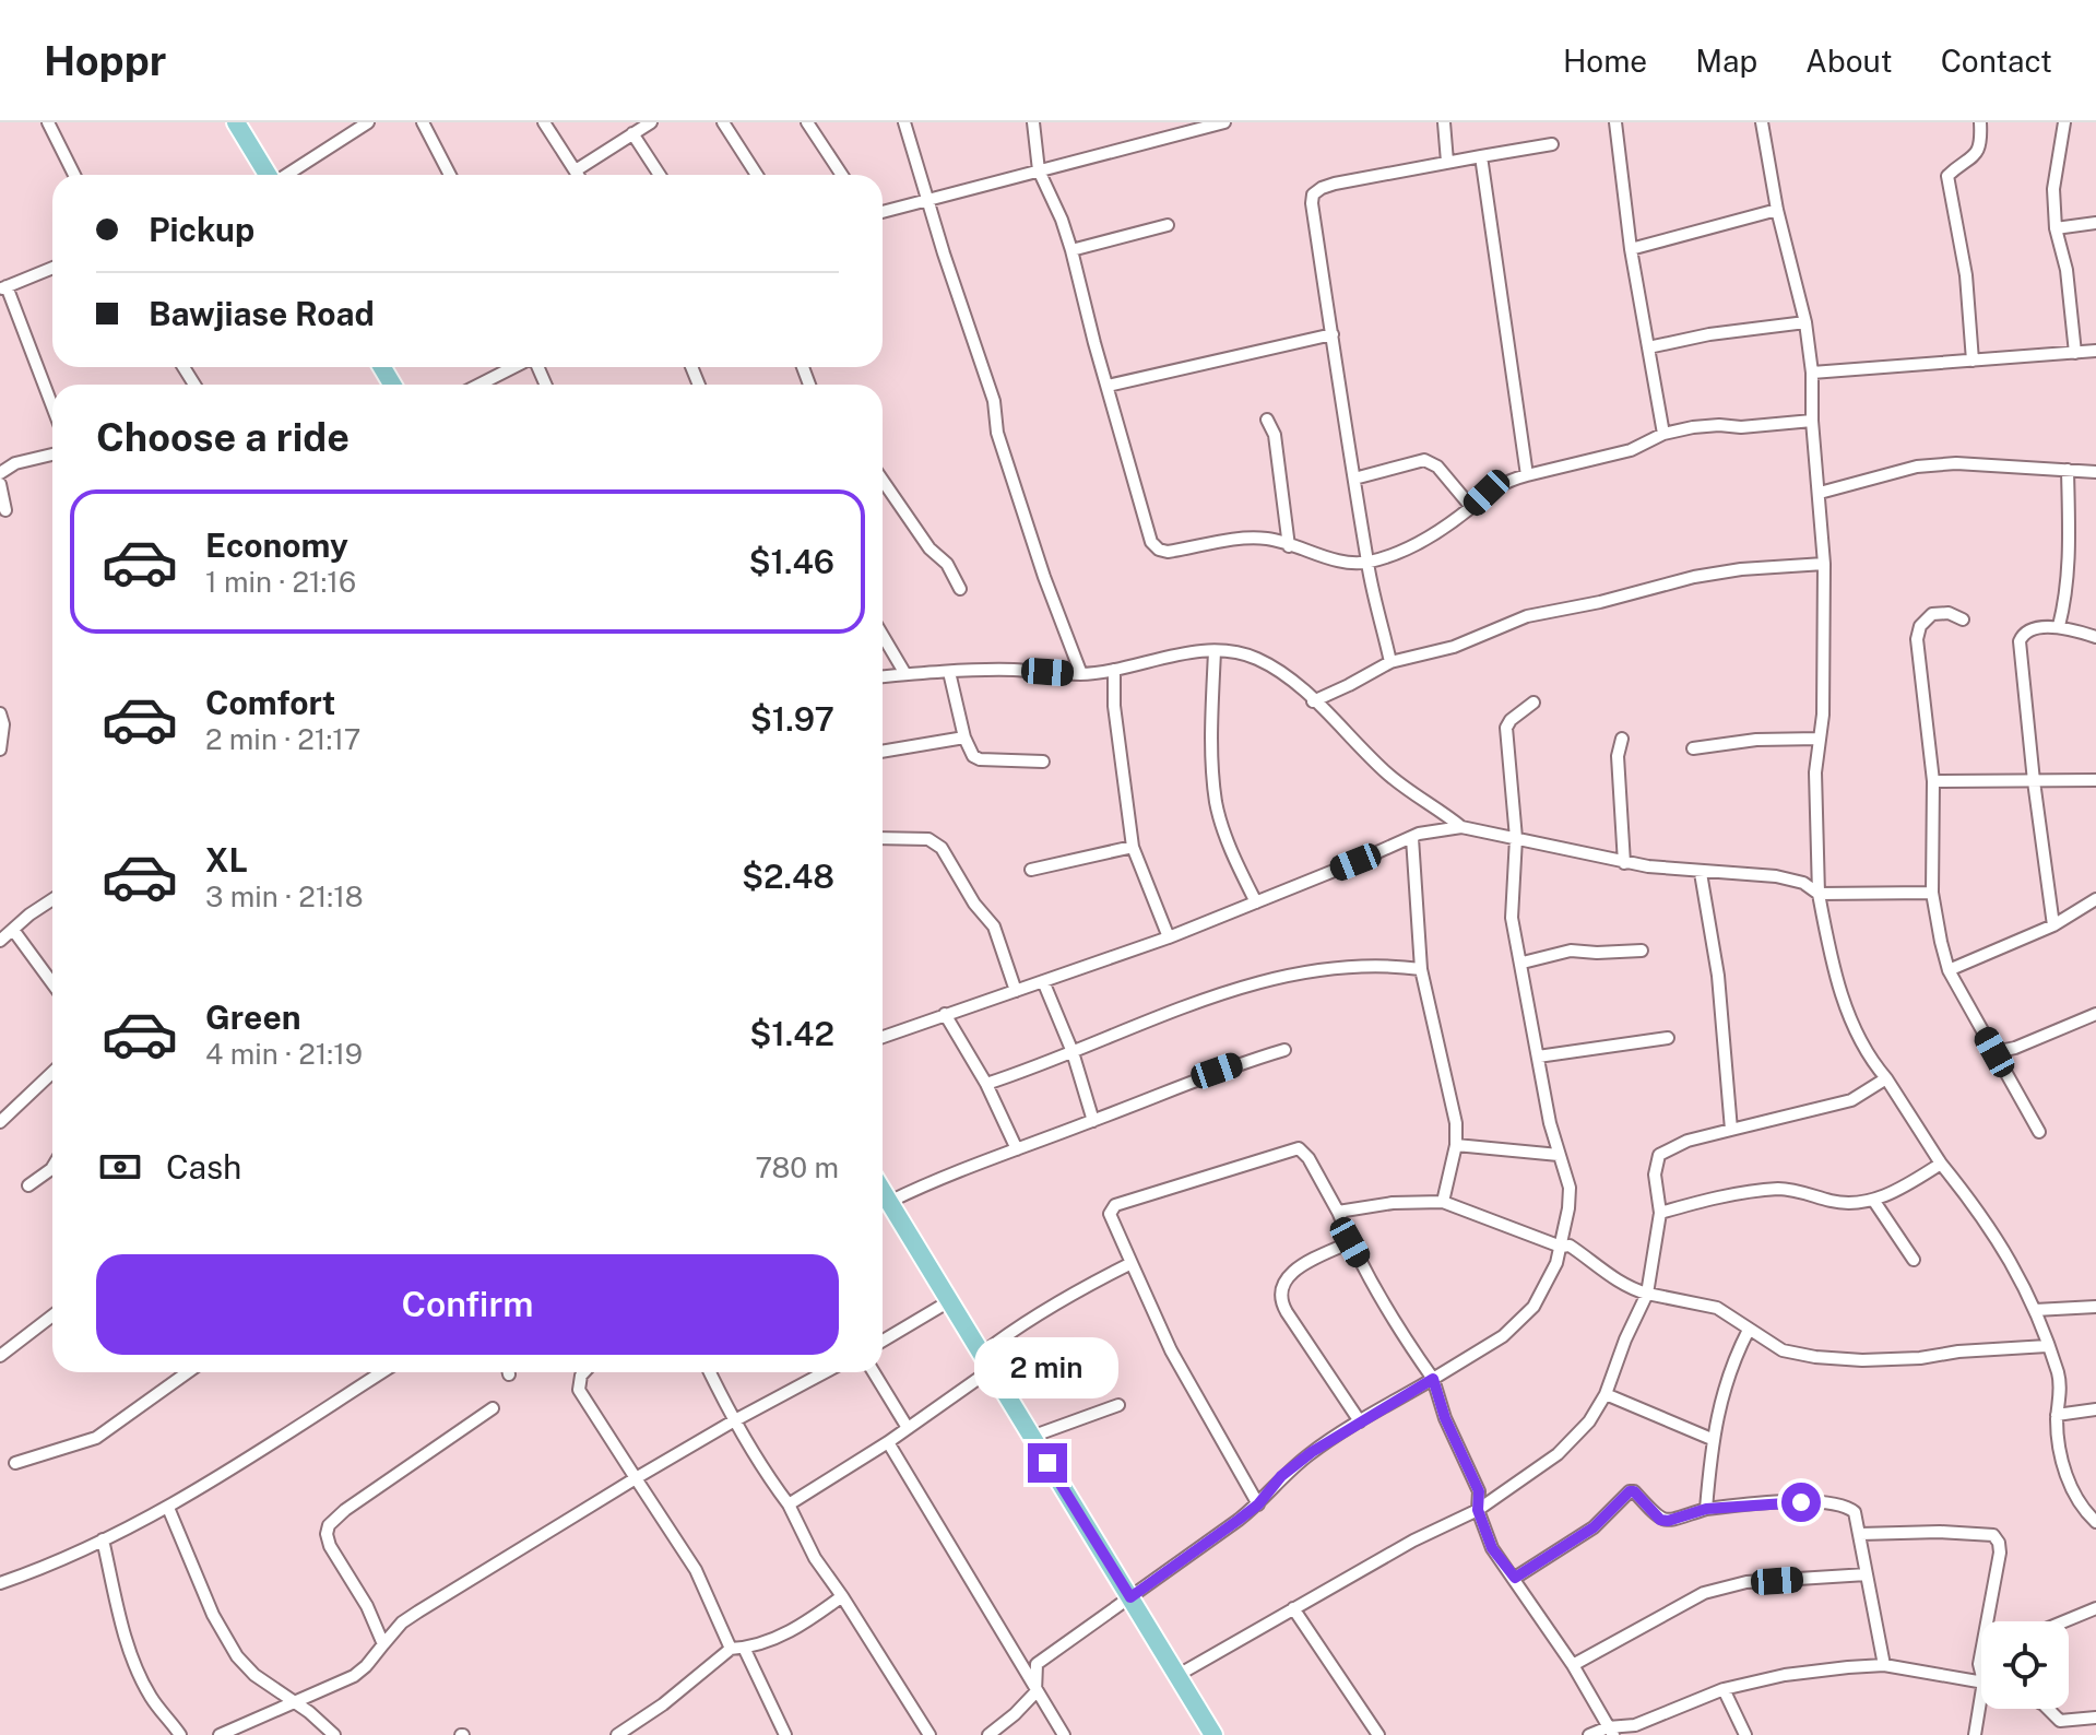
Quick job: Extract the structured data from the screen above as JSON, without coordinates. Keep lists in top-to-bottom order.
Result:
{
  "page": {
    "header": "Hoppr",
    "nav": [
      "Home",
      "Map",
      "About",
      "Contact"
    ],
    "banner": ["Pickup", "Bawjiase Road"],
    "heading": "Choose a ride",
    "list": [
      {
        "name": "Economy",
        "note": "1 min · 21:16",
        "value": "$1.46"
      },
      {
        "name": "Comfort",
        "note": "2 min · 21:17",
        "value": "$1.97"
      },
      {
        "name": "XL",
        "note": "3 min · 21:18",
        "value": "$2.48"
      },
      {
        "name": "Green",
        "note": "4 min · 21:19",
        "value": "$1.42"
      }
    ],
    "pay": ["Cash", "780 m"],
    "buttons": "Confirm",
    "bubble": "2 min"
  }
}
